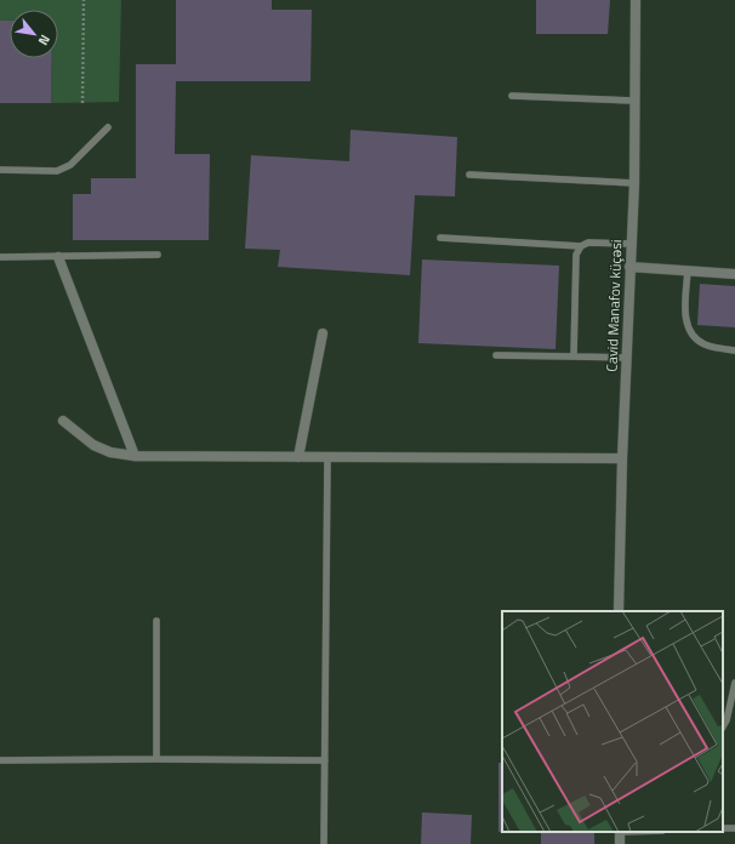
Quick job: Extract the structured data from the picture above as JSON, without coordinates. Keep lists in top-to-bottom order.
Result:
{
  "streets": {
    "street": ["Cavid Manafov küçəsi"]
  },
  "north": "bottom right"
}
